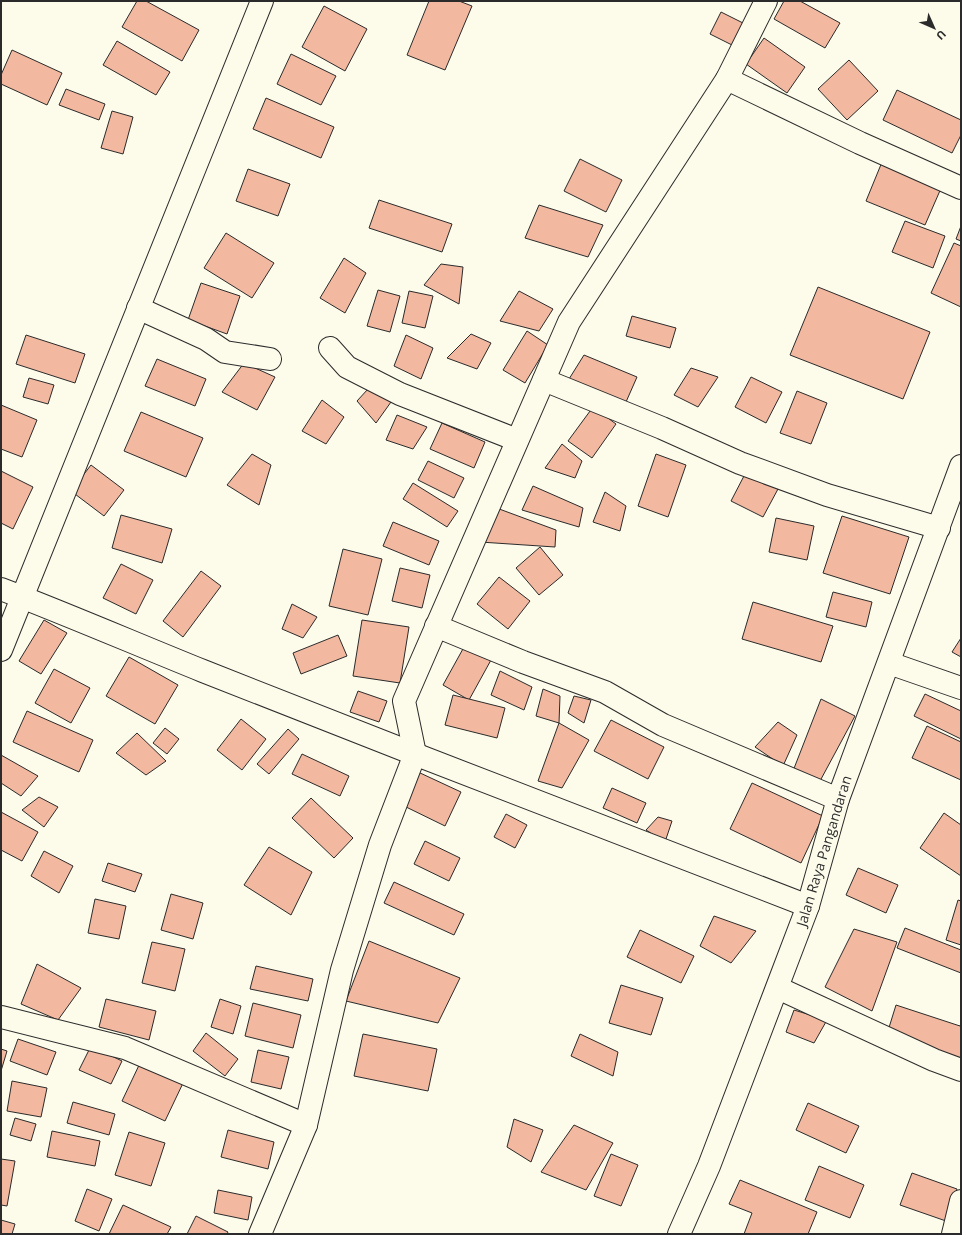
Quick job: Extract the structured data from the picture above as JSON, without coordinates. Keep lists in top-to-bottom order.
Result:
{
  "streets": {
    "main road": ["Jalan Raya Pangandaran"]
  },
  "north": "bottom right"
}
